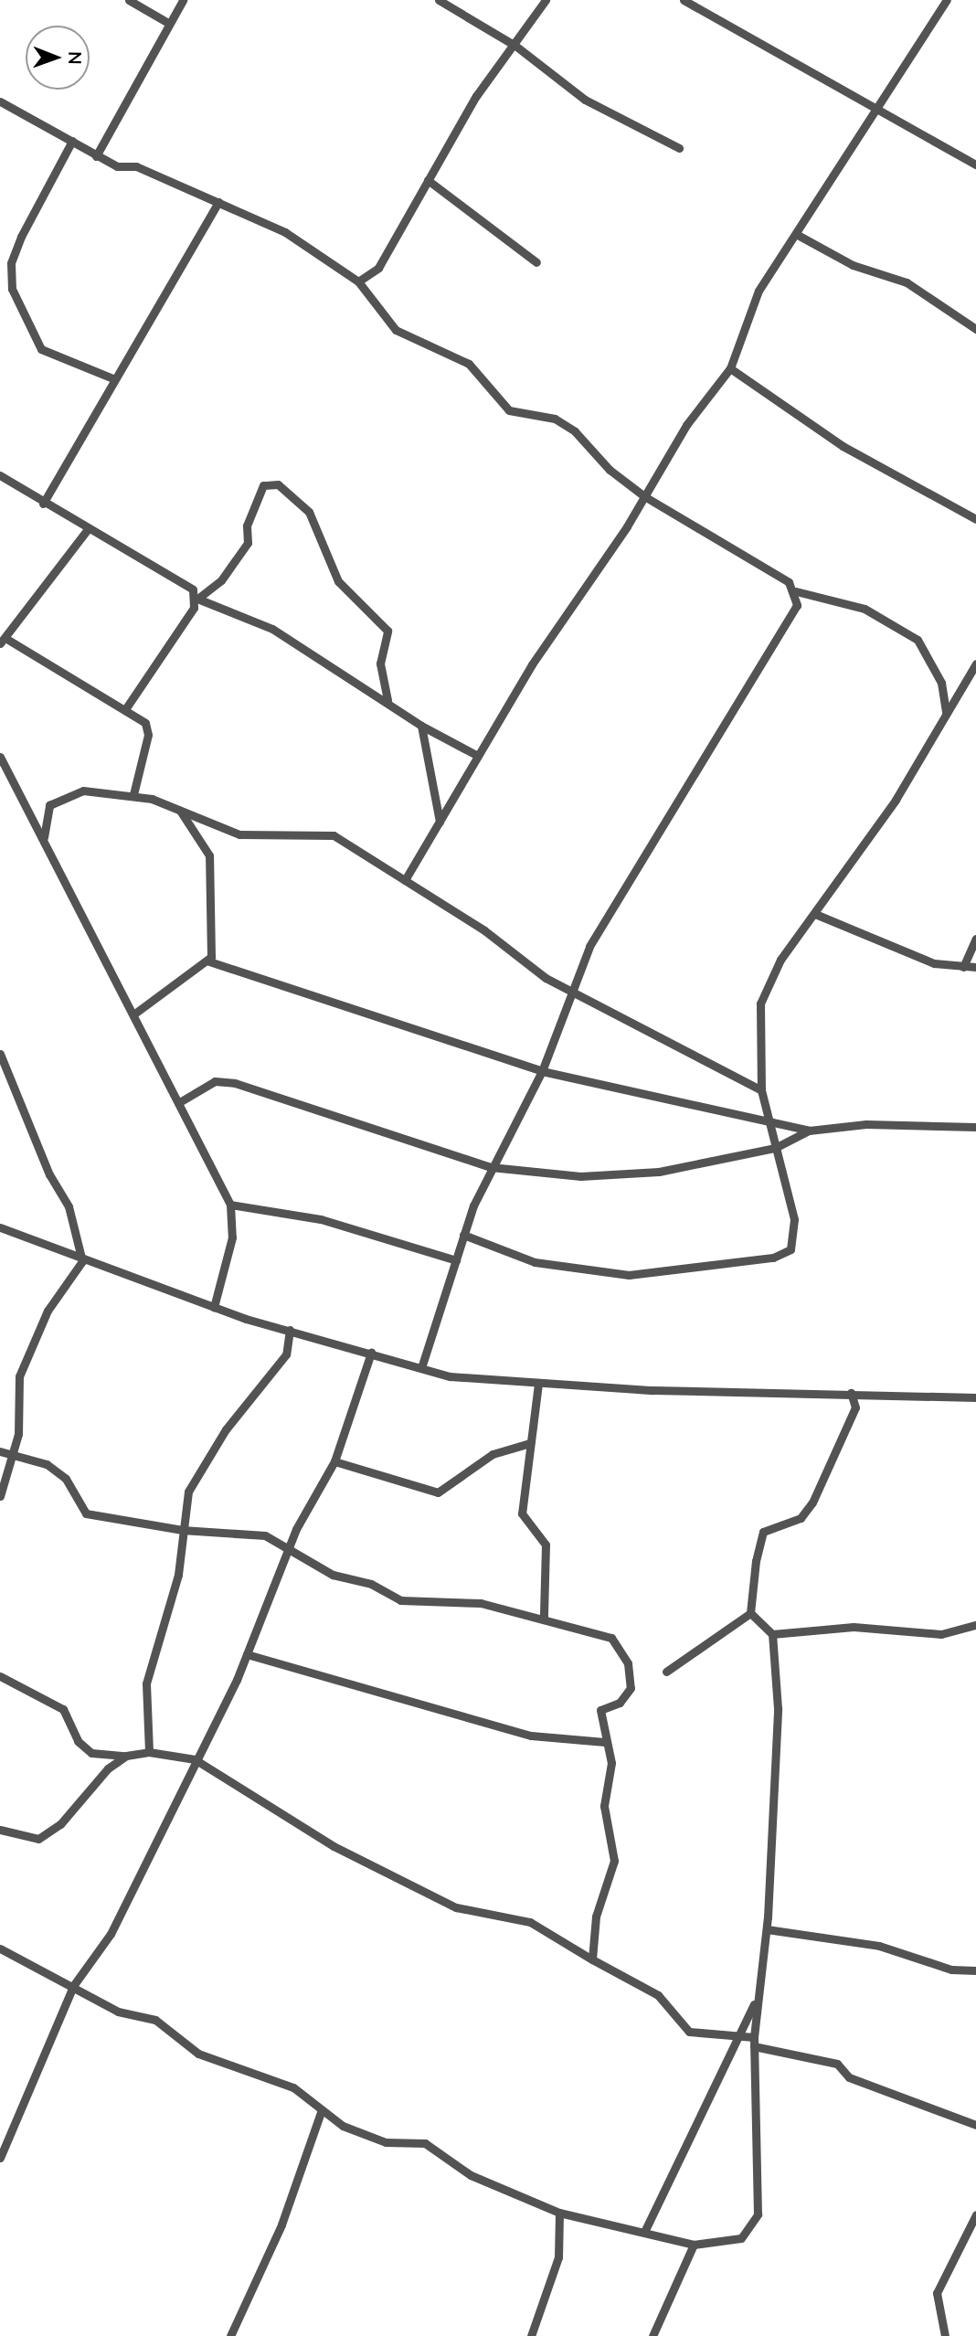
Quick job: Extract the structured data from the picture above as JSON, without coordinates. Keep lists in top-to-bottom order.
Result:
{
  "north": "right"
}
